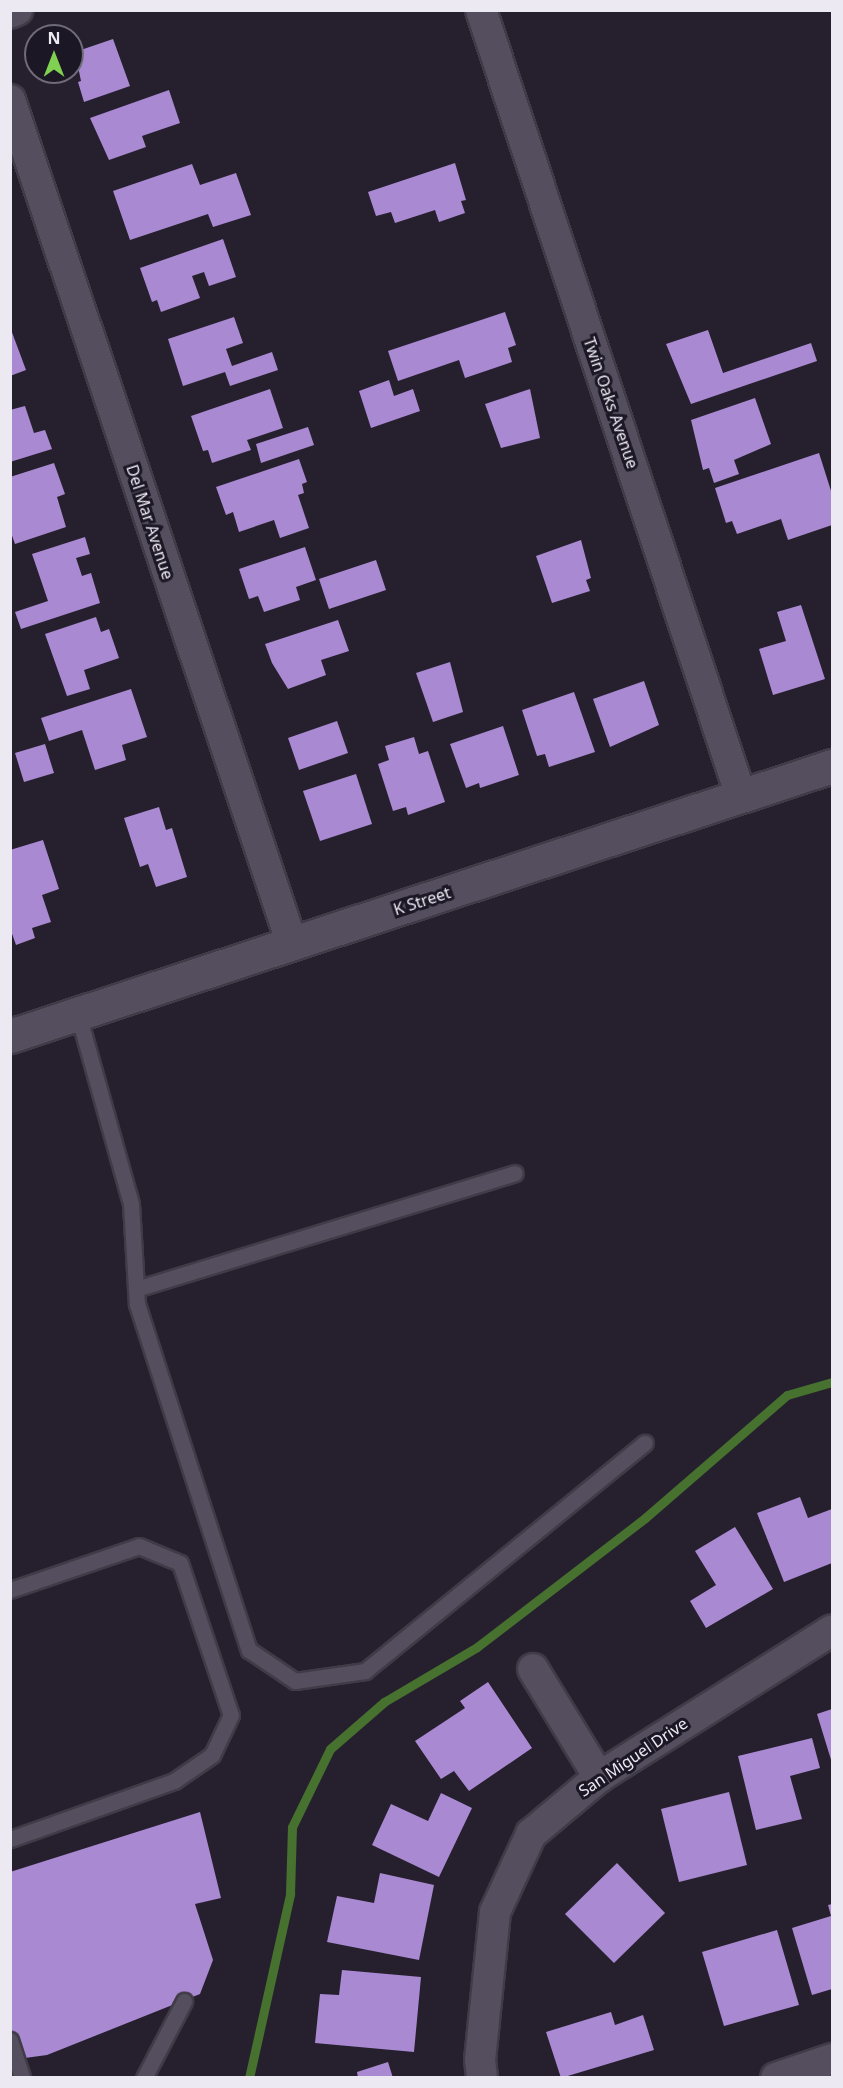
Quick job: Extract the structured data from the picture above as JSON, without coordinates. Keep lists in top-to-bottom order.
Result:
{
  "streets": {
    "street": [
      "Twin Oaks Avenue",
      "Del Mar Avenue",
      "K Street",
      "San Miguel Drive"
    ]
  },
  "crossings": [
    ["Twin Oaks Avenue", "K Street"],
    ["Del Mar Avenue", "K Street"]
  ],
  "north": "top"
}
